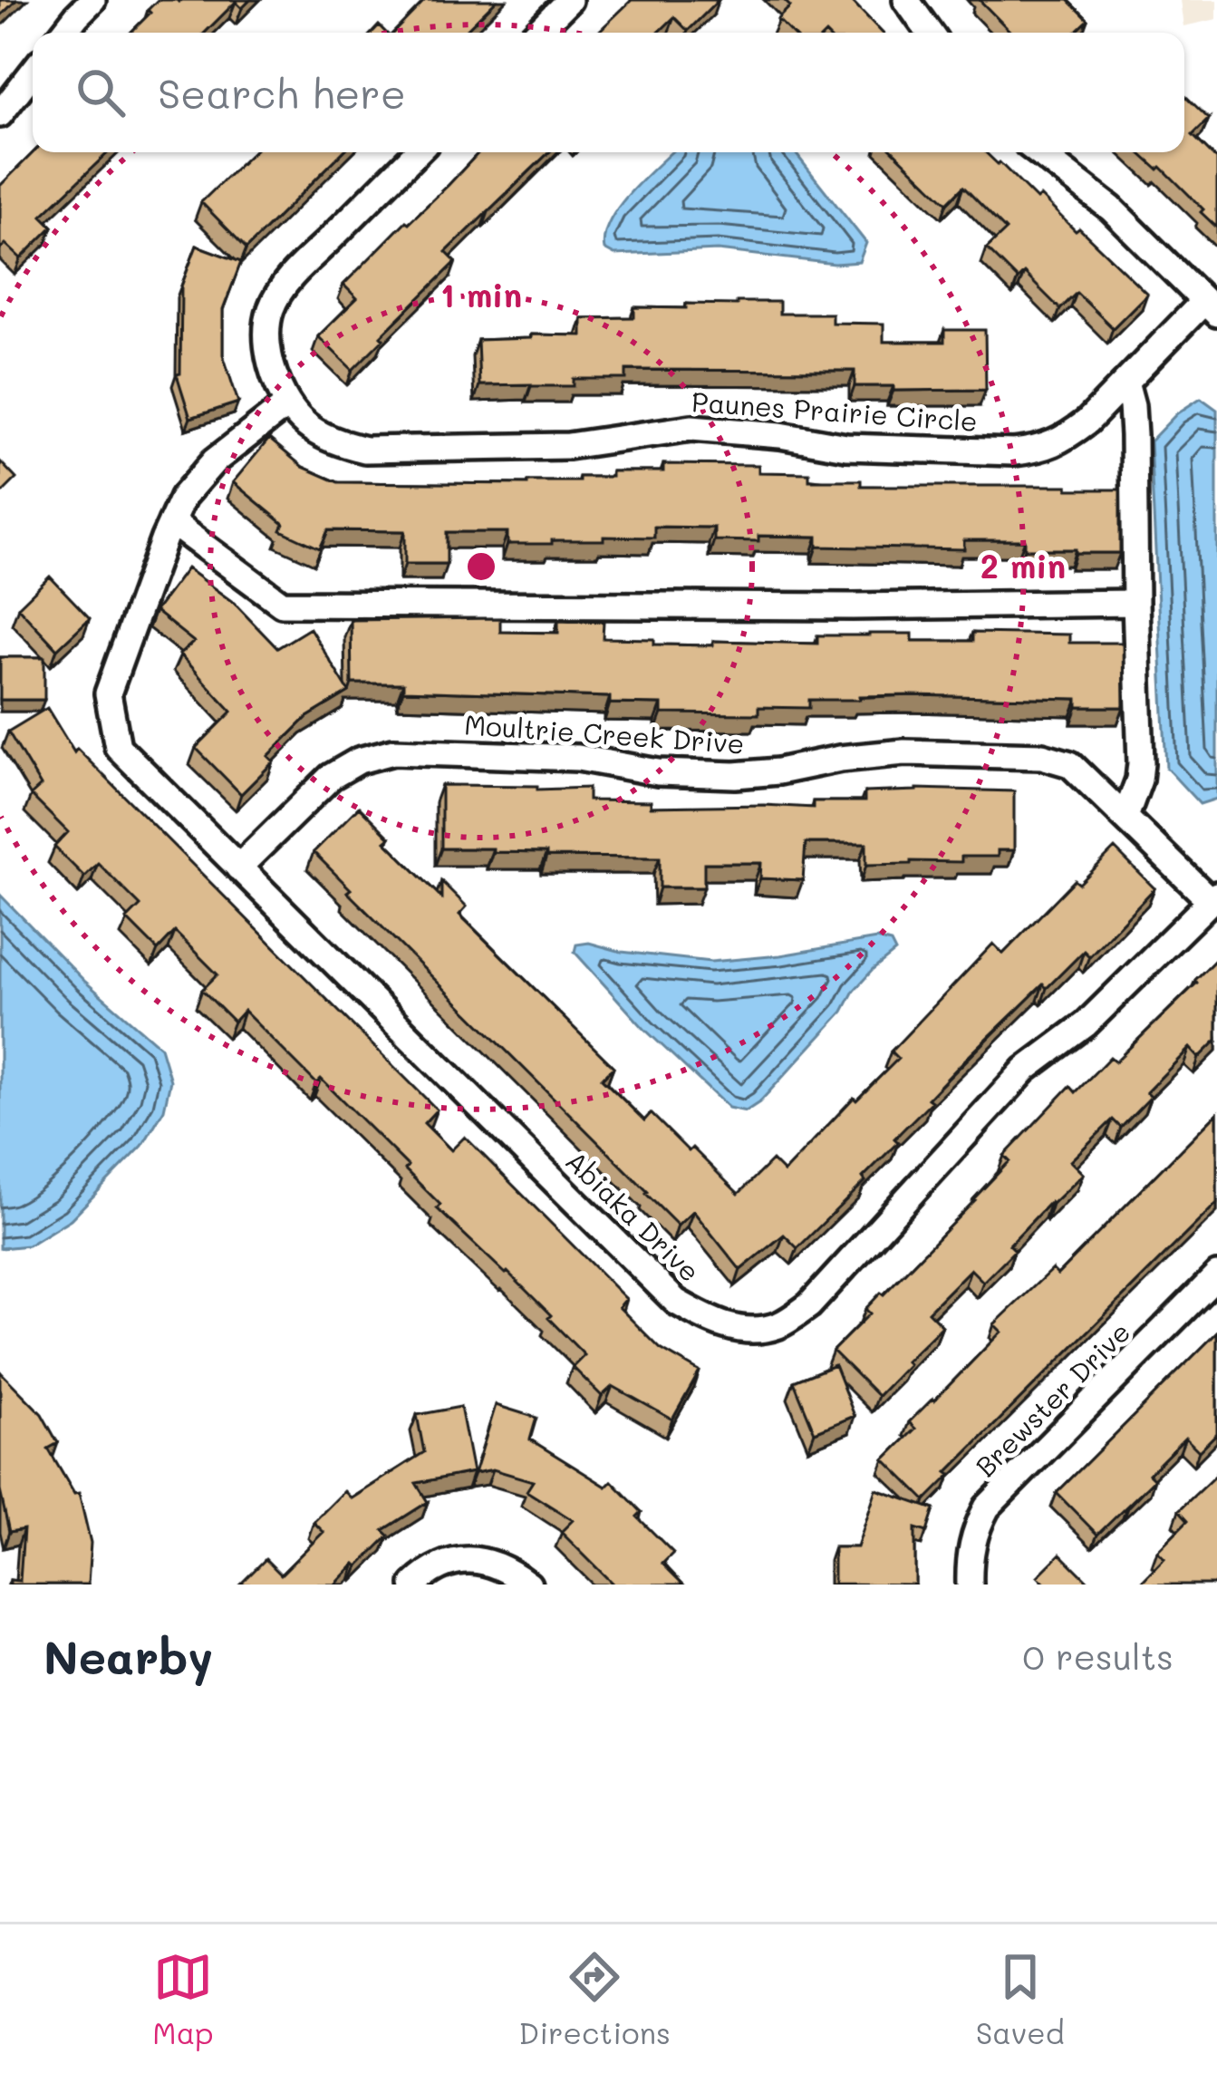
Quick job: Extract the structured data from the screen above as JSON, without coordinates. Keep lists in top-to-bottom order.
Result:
{
  "streets": {
    "street": [
      "Paunes Prairie Circle",
      "Moultrie Creek Drive",
      "Abiaka Drive",
      "Brewster Drive"
    ]
  },
  "crossings": [
    ["Moultrie Creek Drive", "Abiaka Drive"]
  ],
  "page": {
    "search": "Search here",
    "heading": ["Nearby", "0 results"],
    "nav": ["Map", "Directions", "Saved"]
  },
  "rings": ["1 min", "2 min"]
}
